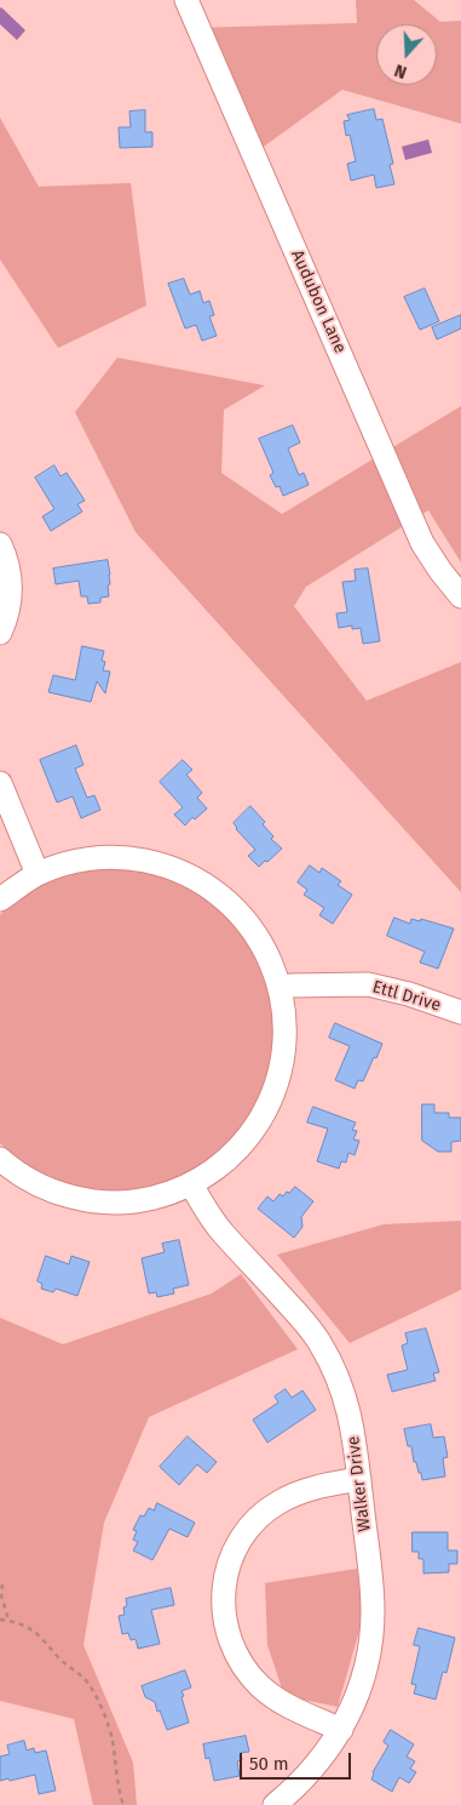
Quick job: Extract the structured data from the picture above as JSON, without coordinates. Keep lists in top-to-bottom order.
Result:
{
  "streets": {
    "street": ["Audubon Lane", "Ettl Drive", "Walker Drive"]
  },
  "scale_bar": "50 m",
  "north": "bottom"
}
